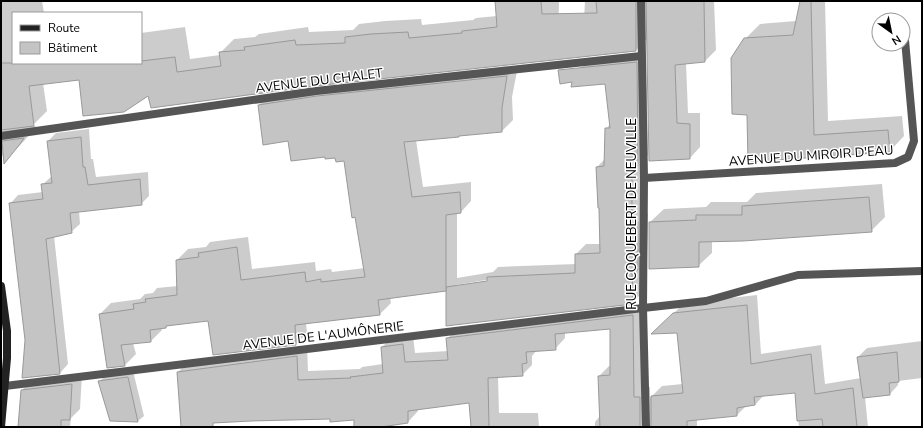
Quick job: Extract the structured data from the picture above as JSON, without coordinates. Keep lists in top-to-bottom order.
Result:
{
  "streets": {
    "street": [
      "AVENUE DU CHALET",
      "AVENUE DU MIROIR D'EAU",
      "RUE COQUEBERT DE NEUVILLE",
      "AVENUE DE L'AUMÔNERIE"
    ]
  },
  "crossings": [
    ["AVENUE DU CHALET", "RUE COQUEBERT DE NEUVILLE"],
    ["AVENUE DU MIROIR D'EAU", "RUE COQUEBERT DE NEUVILLE"],
    ["RUE COQUEBERT DE NEUVILLE", "AVENUE DE L'AUMÔNERIE"]
  ],
  "legend": ["Route", "Bâtiment"],
  "north": "bottom right"
}
